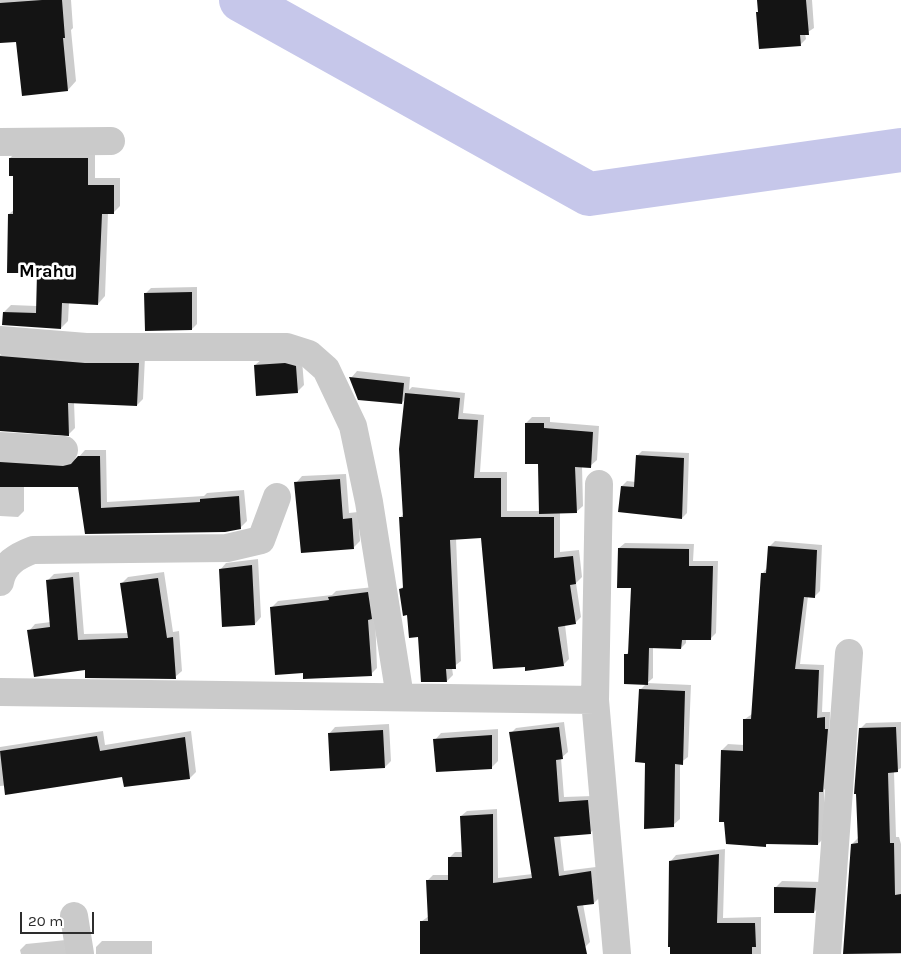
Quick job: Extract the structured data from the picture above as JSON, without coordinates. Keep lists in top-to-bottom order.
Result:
{
  "districts": ["Mrahu"],
  "scale_bar": "20 m"
}
